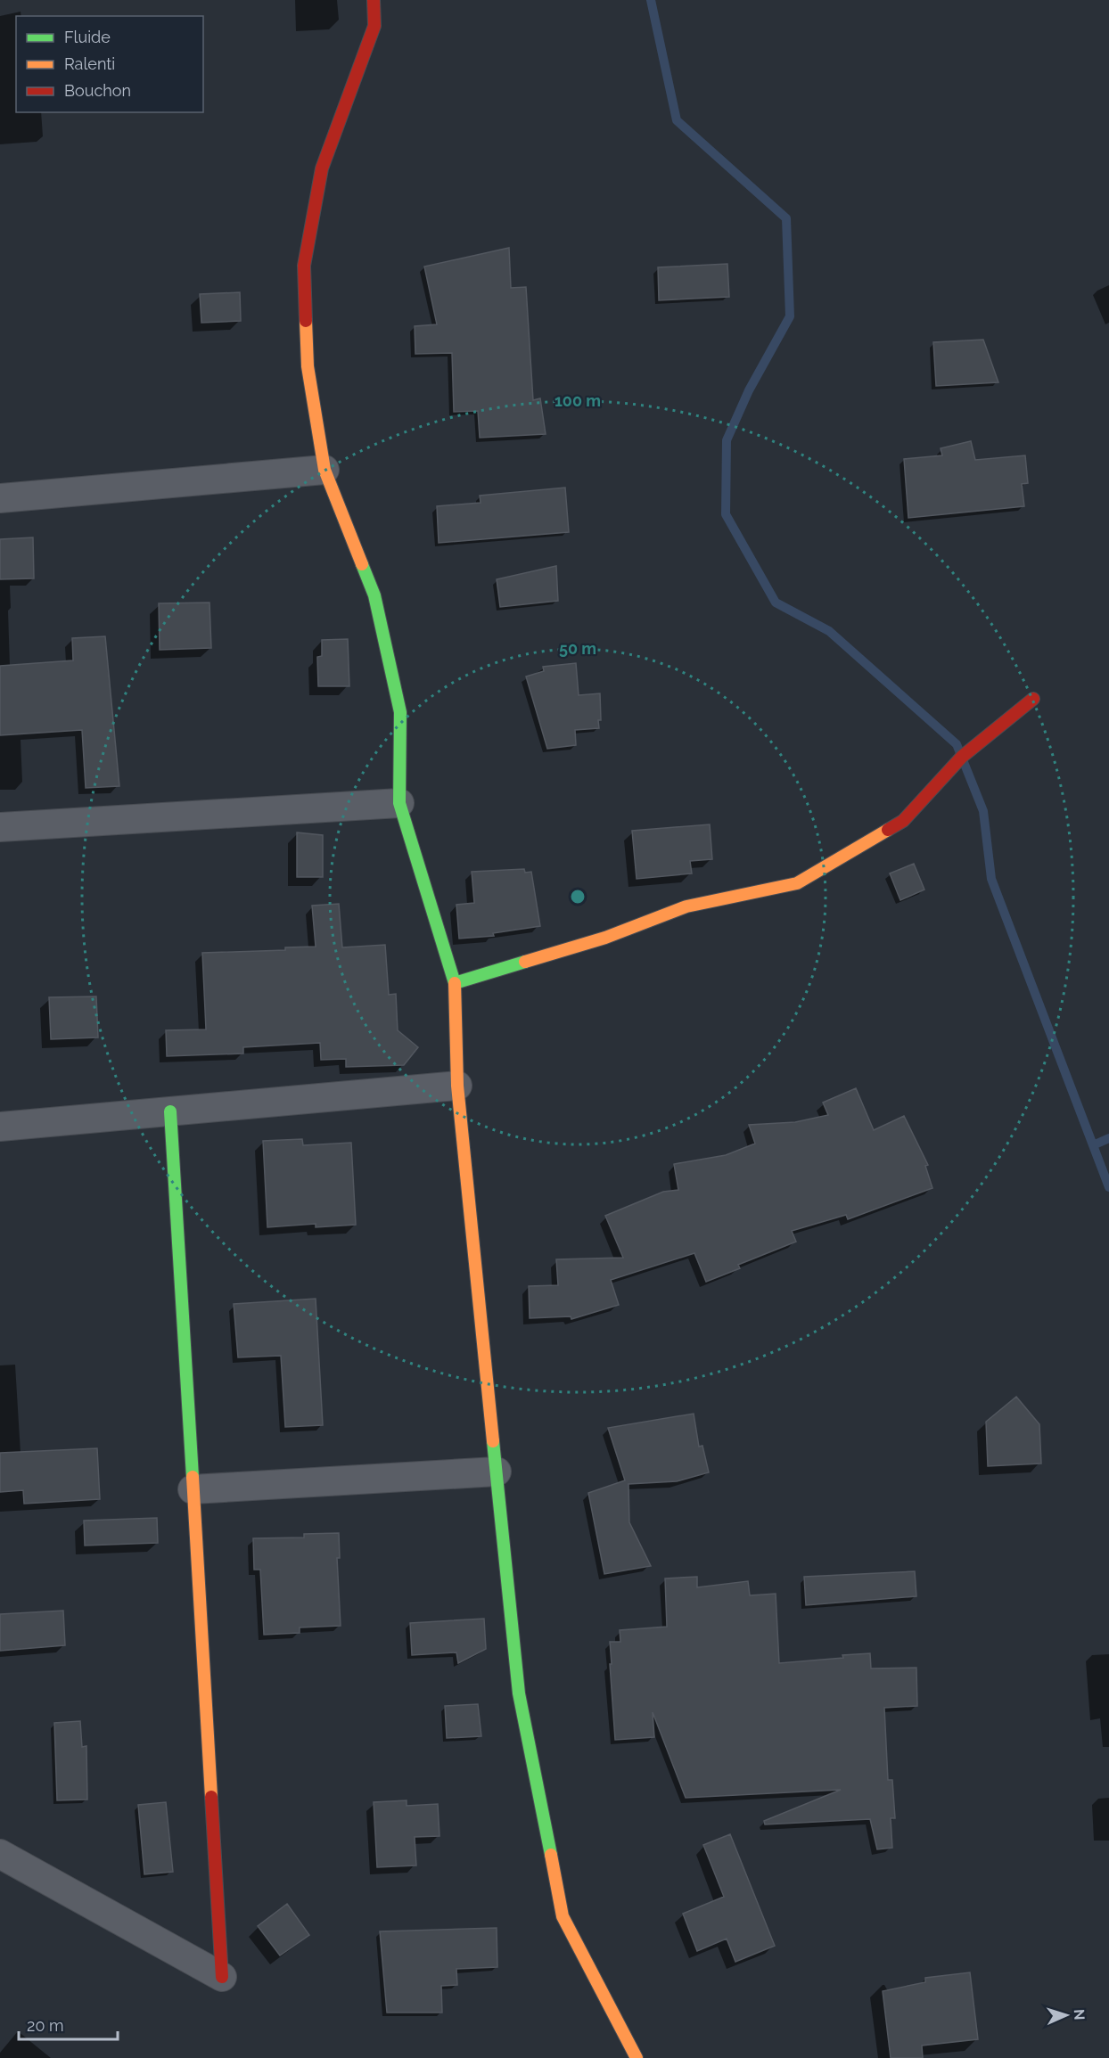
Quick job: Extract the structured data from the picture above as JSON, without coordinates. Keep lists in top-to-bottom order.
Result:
{
  "legend": ["Fluide", "Ralenti", "Bouchon"],
  "scale_bar": "20 m",
  "north": "right",
  "rings": ["100 m", "50 m"]
}
